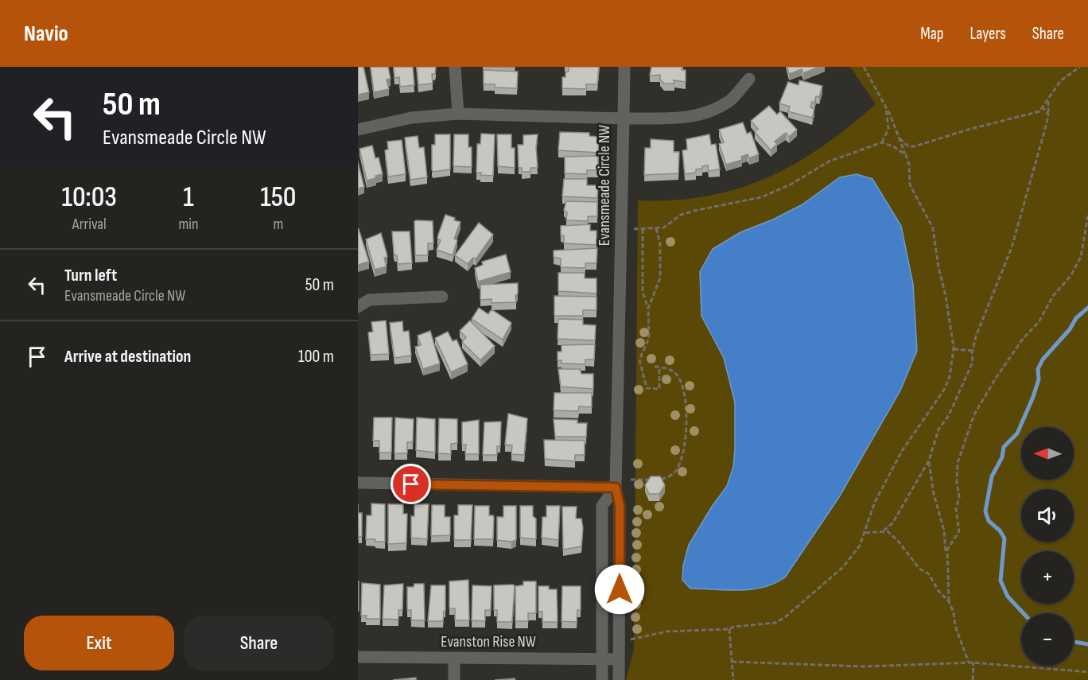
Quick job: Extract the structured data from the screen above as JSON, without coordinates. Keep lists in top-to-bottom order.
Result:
{
  "streets": {
    "street": ["Evansmeade Circle NW", "Evanston Rise NW"]
  },
  "crossings": [
    ["Evansmeade Circle NW", "Evanston Rise NW"]
  ],
  "north": "left",
  "page": {
    "header": "Navio",
    "nav": ["Map", "Layers", "Share"],
    "turn": ["50 m", "Evansmeade Circle NW"],
    "eta": [
      "10:03",
      "Arrival",
      "1",
      "min",
      "150",
      "m"
    ],
    "list": [
      {
        "name": "Turn left",
        "note": "Evansmeade Circle NW",
        "value": "50 m"
      },
      {
        "name": "Arrive at destination",
        "value": "100 m"
      }
    ],
    "map_buttons": ["+", "−"],
    "buttons": ["Exit", "Share"]
  }
}
